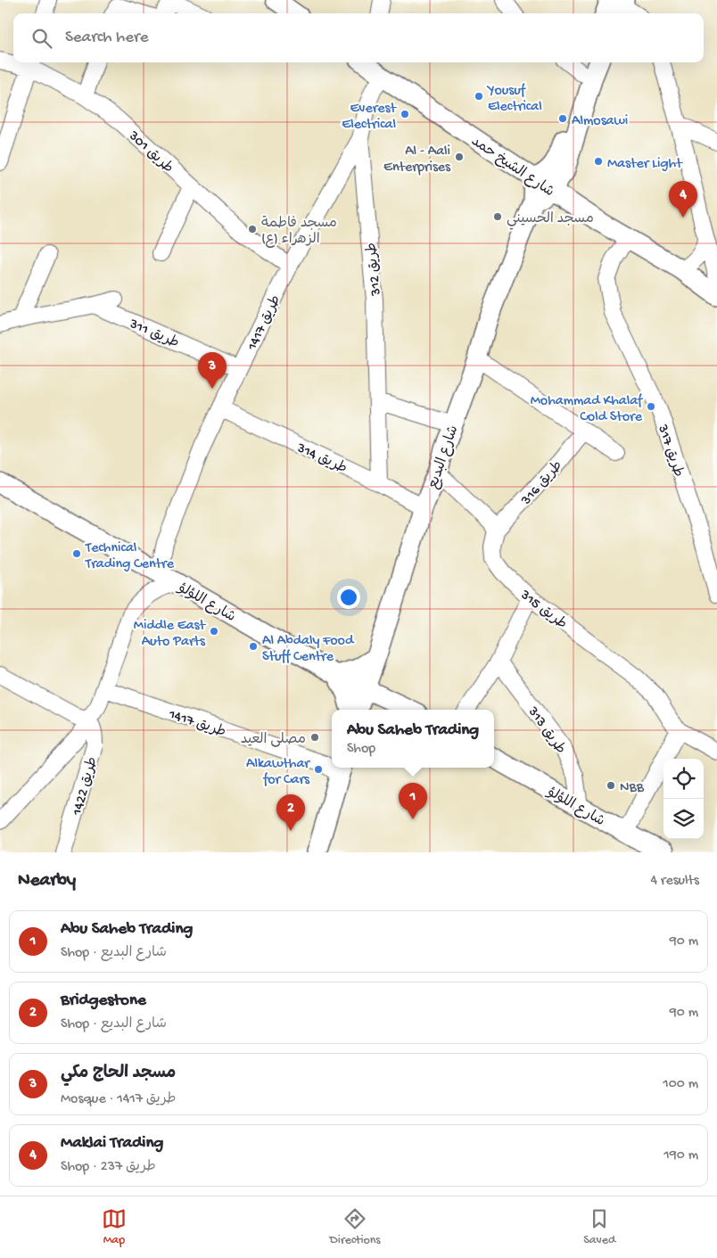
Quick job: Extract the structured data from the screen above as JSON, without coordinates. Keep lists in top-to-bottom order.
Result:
{
  "streets": {
    "street": [
      "طريق 301",
      "شارع الشيخ حمد",
      "طريق 312",
      "طريق 1417",
      "طريق 311",
      "طريق 317",
      "طريق 314",
      "شارع البديع",
      "طريق 316",
      "شارع اللؤلؤ",
      "طريق 315",
      "طريق 313",
      "طريق 1422"
    ]
  },
  "crossings": [
    ["طريق 301", "طريق 1417"],
    ["شارع الشيخ حمد", "طريق 1417"],
    ["شارع الشيخ حمد", "طريق 317"],
    ["شارع الشيخ حمد", "شارع البديع"],
    ["طريق 312", "طريق 1417"],
    ["طريق 312", "طريق 314"],
    ["طريق 1417", "طريق 311"],
    ["طريق 1417", "طريق 314"],
    ["طريق 1417", "شارع اللؤلؤ"],
    ["طريق 314", "شارع البديع"],
    ["شارع البديع", "شارع اللؤلؤ"],
    ["طريق 316", "طريق 315"],
    ["شارع اللؤلؤ", "طريق 313"]
  ],
  "places": [
    "Yousuf Electrical",
    "Everest Electrical",
    "Almosawi",
    "Al - Aali Enterprises",
    "Master Light",
    "مسجد الحسيني",
    "مسجد فاطمة الزهراء (ع)",
    "Mohammad Khalaf Cold Store",
    "Technical Trading Centre",
    "Middle East Auto Parts",
    "Al Abdaly Food Stuff Centre",
    "مصلى العيد",
    "Alkawthar for Cars",
    "NBB"
  ],
  "page": {
    "search": "Search here",
    "pins": [
      "4",
      "3",
      "1",
      "2"
    ],
    "popup": ["Abu Saheb Trading", "Shop"],
    "heading": ["Nearby", "4 results"],
    "list": [
      {
        "mark": "1",
        "name": "Abu Saheb Trading",
        "note": "Shop · شارع البديع",
        "value": "90 m"
      },
      {
        "mark": "2",
        "name": "Bridgestone",
        "note": "Shop · شارع البديع",
        "value": "90 m"
      },
      {
        "mark": "3",
        "name": "مسجد الحاج مكي",
        "note": "Mosque · طريق 1417",
        "value": "100 m"
      },
      {
        "mark": "4",
        "name": "Maklai Trading",
        "note": "Shop · طريق 237",
        "value": "190 m"
      }
    ],
    "nav": ["Map", "Directions", "Saved"]
  }
}
